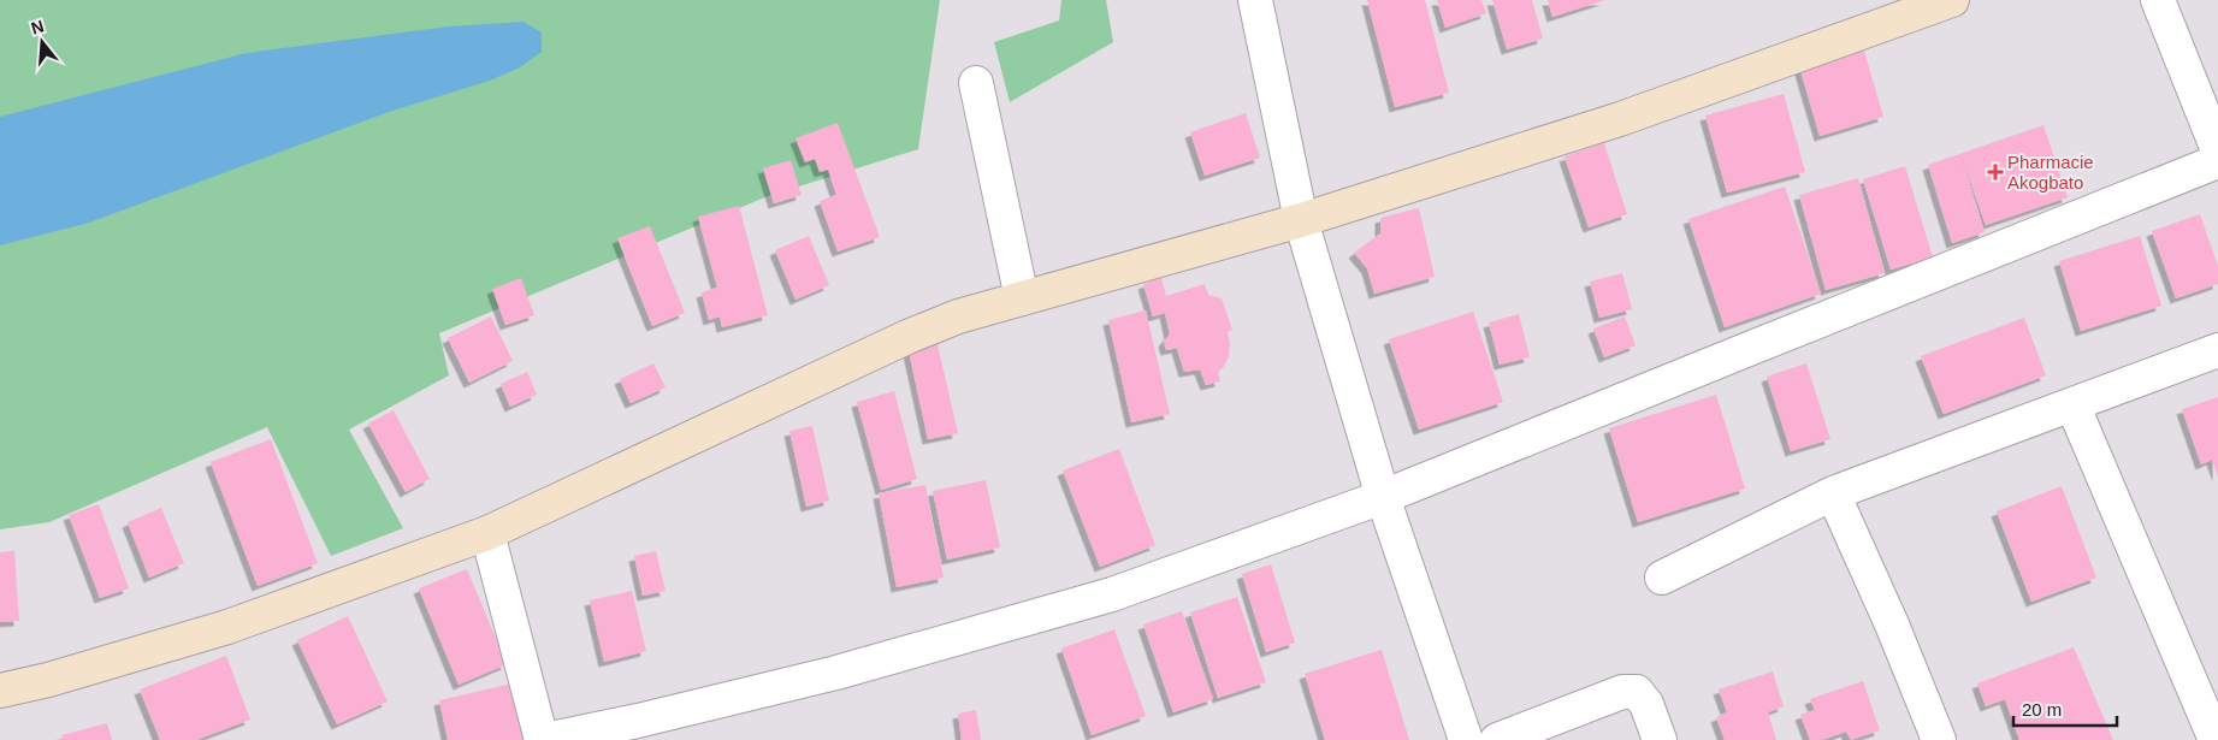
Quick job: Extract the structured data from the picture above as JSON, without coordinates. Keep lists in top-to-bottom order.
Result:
{
  "places": {
    "health": ["Pharmacie Akogbato"]
  },
  "scale_bar": "20 m",
  "north": "top"
}
